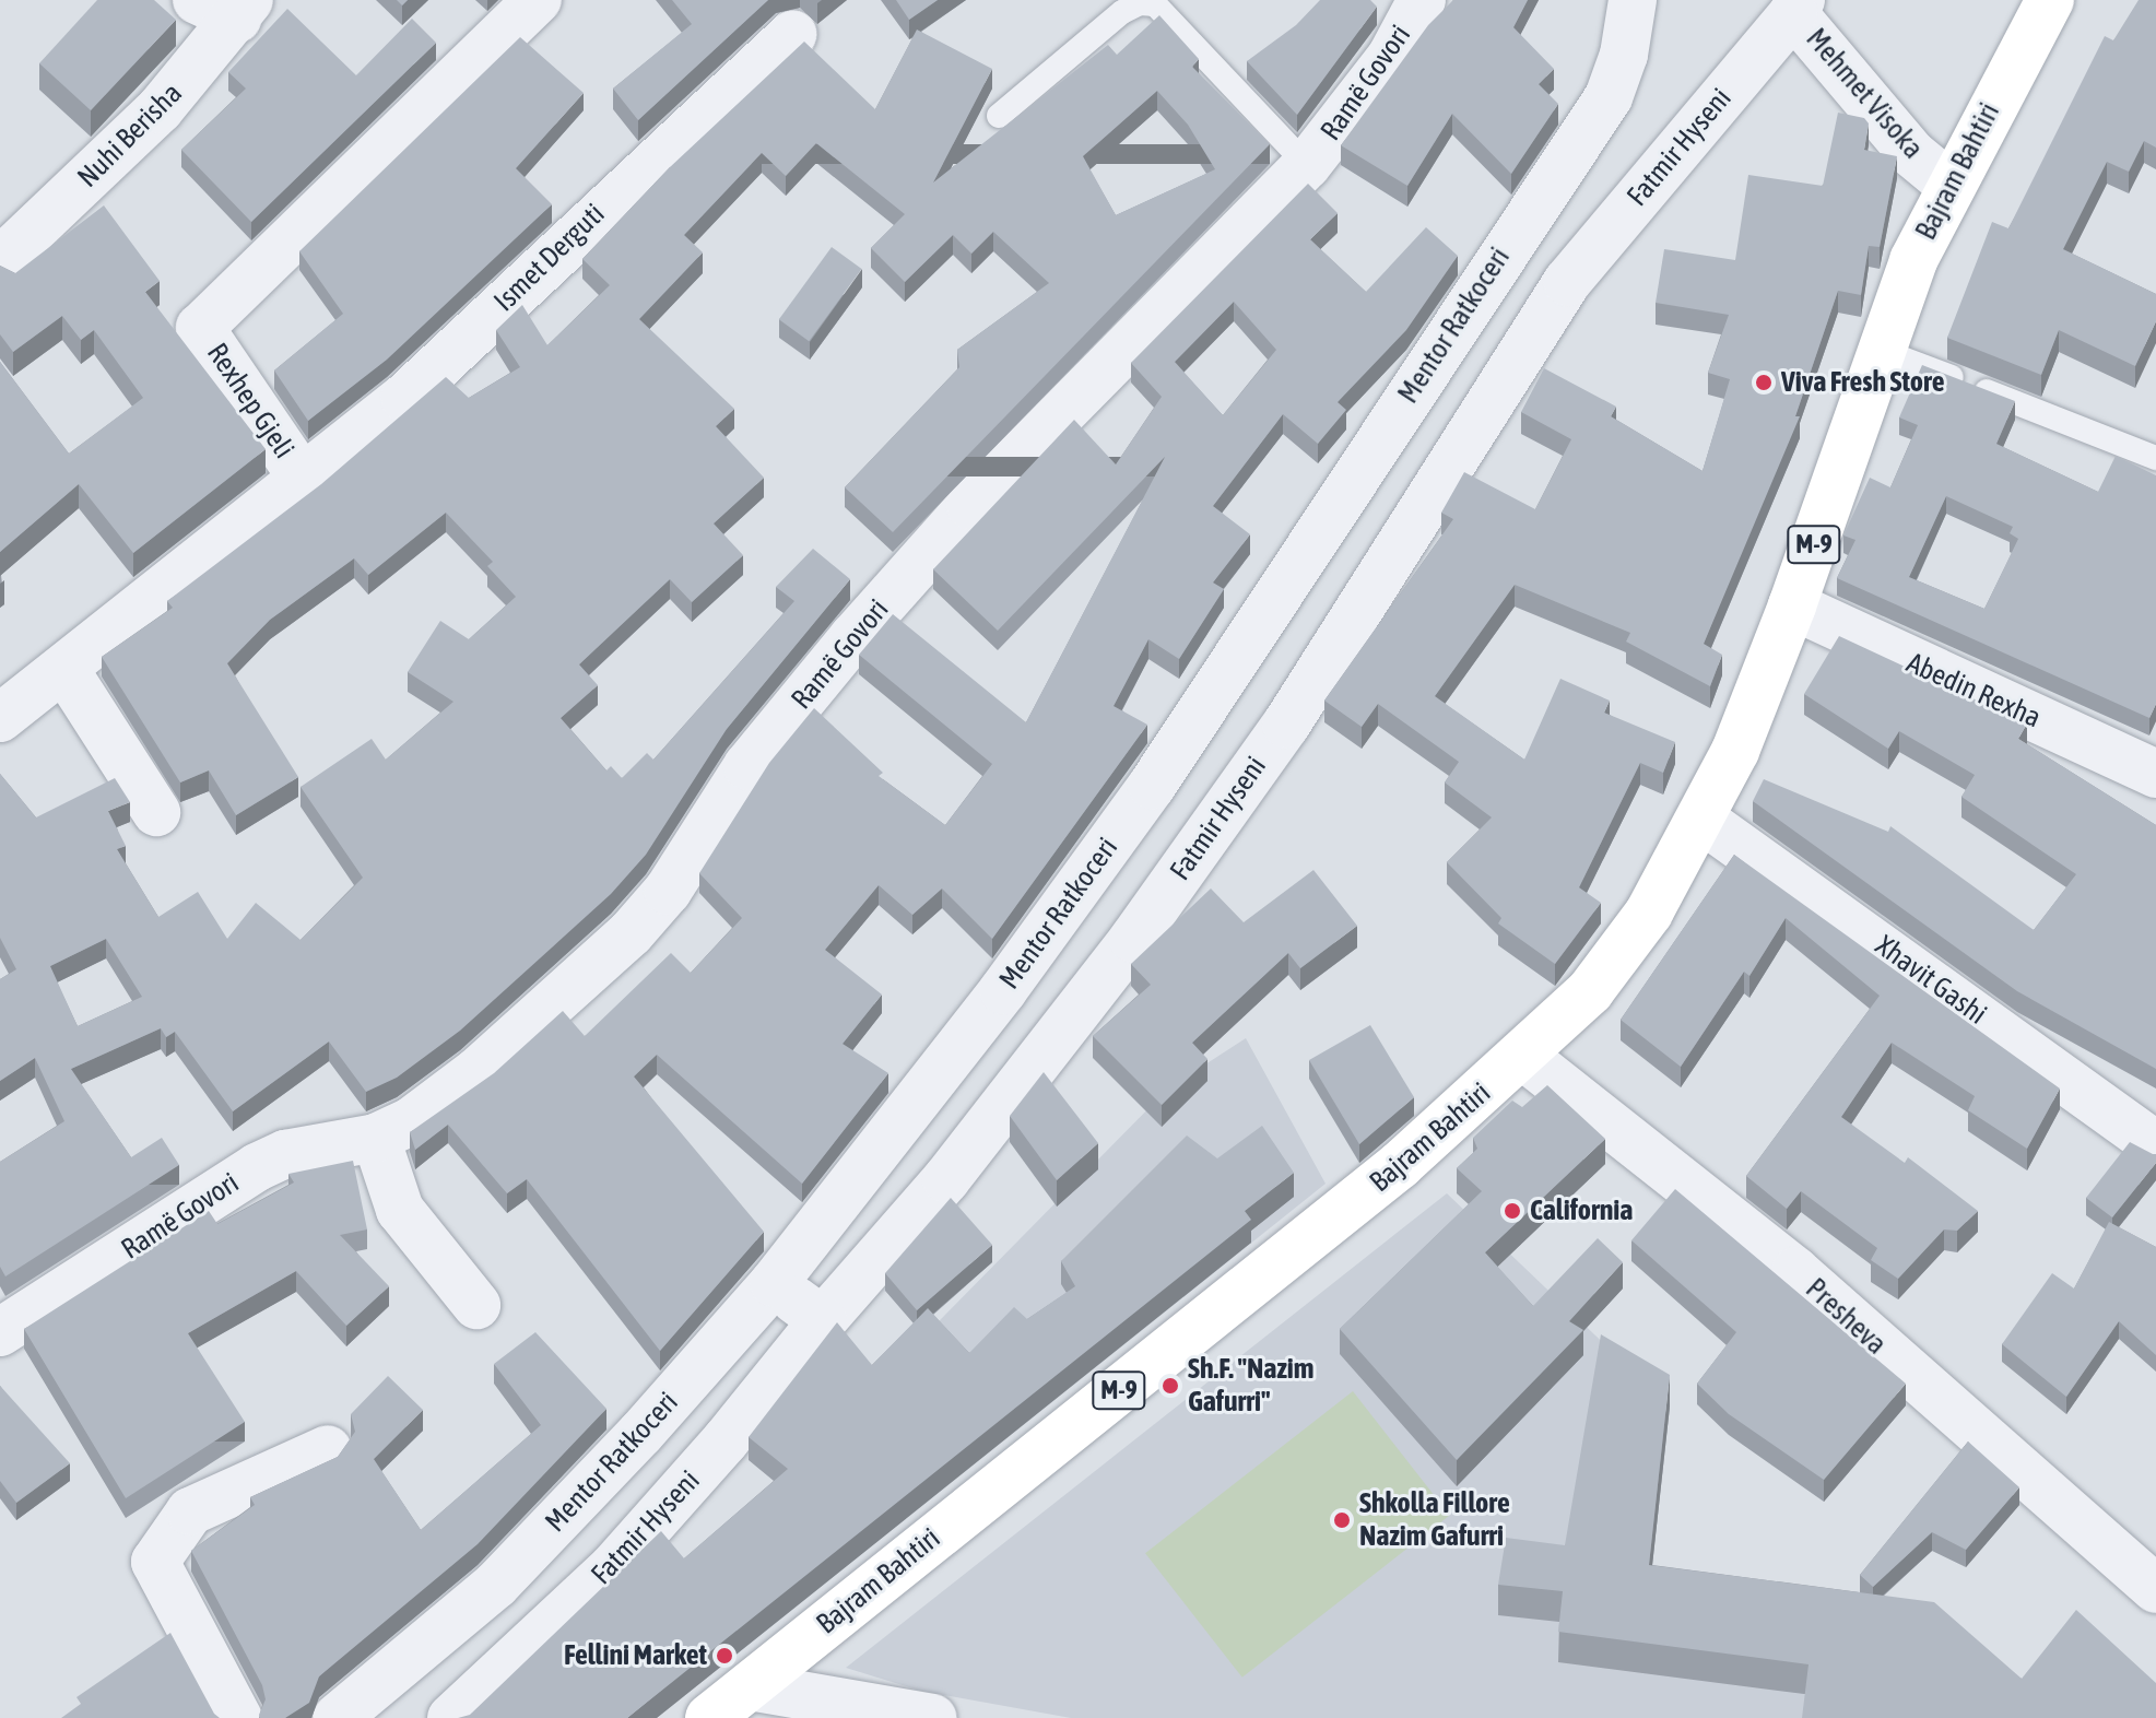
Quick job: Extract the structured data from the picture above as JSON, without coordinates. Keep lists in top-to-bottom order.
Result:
{
  "streets": {
    "main road": ["Bajram Bahtiri", "M-9"],
    "street": [
      "Ramë Govori",
      "Mehmet Visoka",
      "Nuhi Berisha",
      "Fatmir Hyseni",
      "Ismet Derguti",
      "Mentor Ratkoceri",
      "Rexhep Gjeli",
      "Abedin Rexha",
      "Xhavit Gashi",
      "Presheva"
    ]
  },
  "crossings": [
    ["Mehmet Visoka", "Fatmir Hyseni"],
    ["Mehmet Visoka", "Bajram Bahtiri"],
    ["Bajram Bahtiri", "Abedin Rexha"],
    ["Bajram Bahtiri", "Xhavit Gashi"],
    ["Bajram Bahtiri", "Presheva"],
    ["Ismet Derguti", "Rexhep Gjeli"]
  ],
  "places": [
    "Viva Fresh Store",
    "California",
    "Sh.F. \"Nazim Gafurri\"",
    "Shkolla Fillore Nazim Gafurri",
    "Fellini Market"
  ]
}
